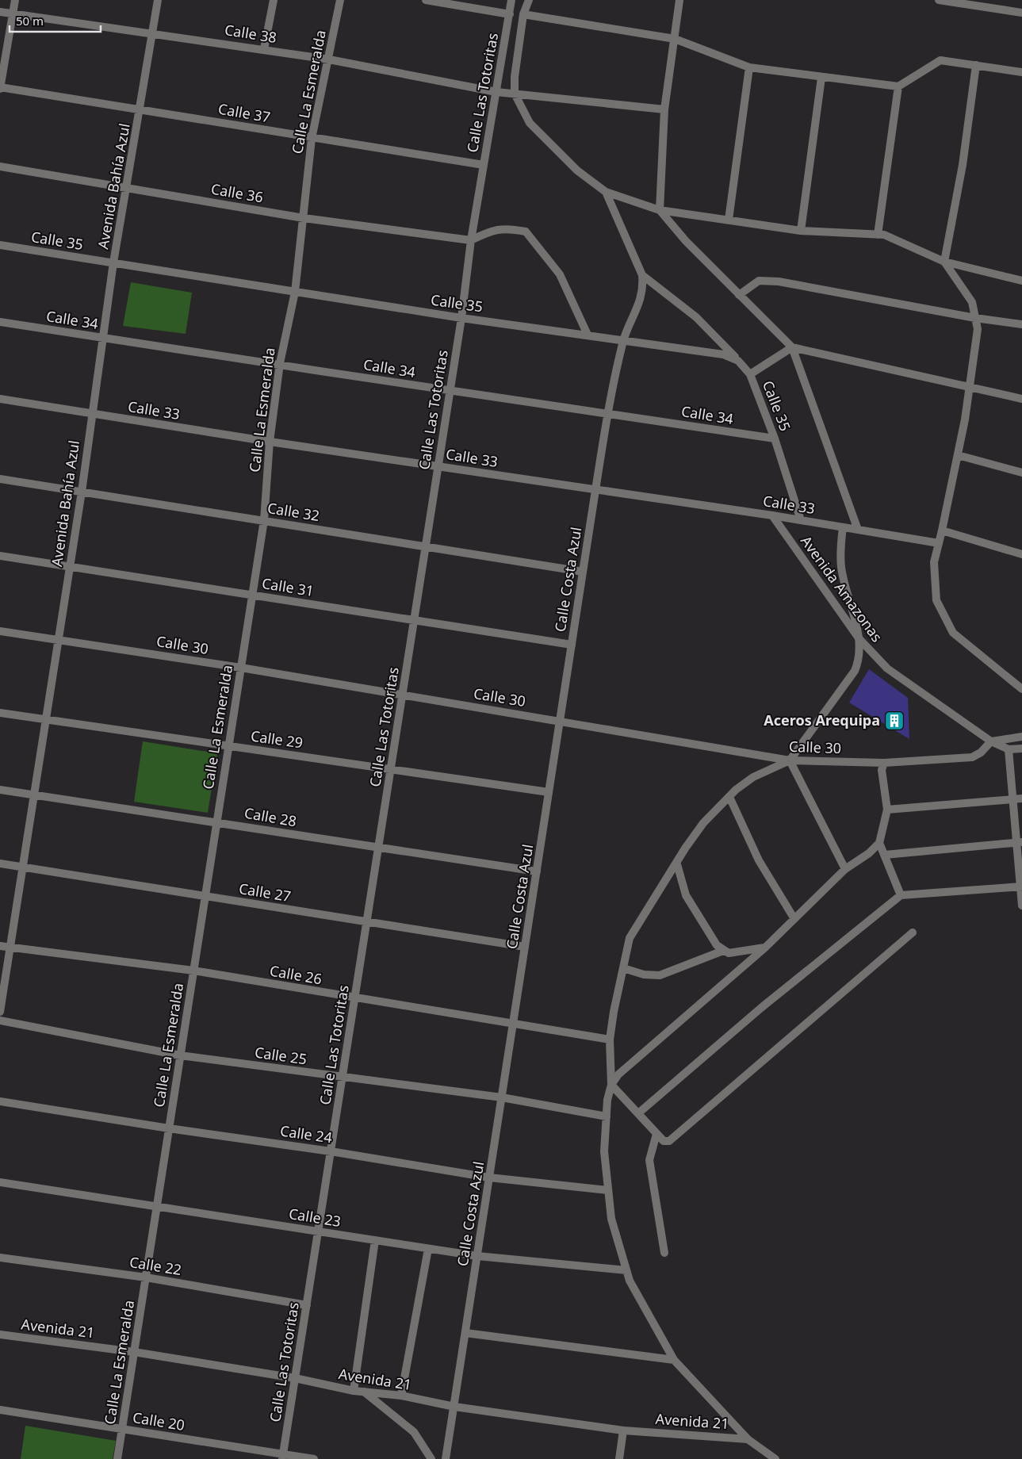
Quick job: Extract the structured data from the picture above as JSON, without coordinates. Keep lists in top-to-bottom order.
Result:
{
  "streets": {
    "street": [
      "Calle 38",
      "Calle La Esmeralda",
      "Calle Las Totoritas",
      "Calle 37",
      "Avenida Bahía Azul",
      "Calle 36",
      "Calle 35",
      "Calle 34",
      "Calle 33",
      "Calle 32",
      "Calle Costa Azul",
      "Calle 31",
      "Avenida Amazonas",
      "Calle 30",
      "Calle 29",
      "Calle 28",
      "Calle 27",
      "Calle 26",
      "Calle 25",
      "Calle 24",
      "Calle 23",
      "Calle 22",
      "Avenida 21",
      "Calle 20"
    ]
  },
  "crossings": [
    ["Calle 38", "Calle La Esmeralda"],
    ["Calle 38", "Calle Las Totoritas"],
    ["Calle 38", "Avenida Bahía Azul"],
    ["Calle La Esmeralda", "Calle 37"],
    ["Calle La Esmeralda", "Calle 36"],
    ["Calle La Esmeralda", "Calle 35"],
    ["Calle La Esmeralda", "Calle 34"],
    ["Calle La Esmeralda", "Calle 33"],
    ["Calle La Esmeralda", "Calle 32"],
    ["Calle La Esmeralda", "Calle 31"],
    ["Calle La Esmeralda", "Calle 30"],
    ["Calle La Esmeralda", "Calle 29"],
    ["Calle La Esmeralda", "Calle 28"],
    ["Calle La Esmeralda", "Calle 27"],
    ["Calle La Esmeralda", "Calle 26"],
    ["Calle La Esmeralda", "Calle 25"],
    ["Calle La Esmeralda", "Calle 24"],
    ["Calle La Esmeralda", "Calle 23"],
    ["Calle La Esmeralda", "Calle 22"],
    ["Calle La Esmeralda", "Avenida 21"],
    ["Calle La Esmeralda", "Calle 20"],
    ["Calle Las Totoritas", "Calle 37"],
    ["Calle Las Totoritas", "Calle 36"],
    ["Calle Las Totoritas", "Calle 35"],
    ["Calle Las Totoritas", "Calle 34"],
    ["Calle Las Totoritas", "Calle 33"],
    ["Calle Las Totoritas", "Calle 32"],
    ["Calle Las Totoritas", "Calle 31"],
    ["Calle Las Totoritas", "Calle 30"],
    ["Calle Las Totoritas", "Calle 29"],
    ["Calle Las Totoritas", "Calle 28"],
    ["Calle Las Totoritas", "Calle 27"],
    ["Calle Las Totoritas", "Calle 26"],
    ["Calle Las Totoritas", "Calle 25"],
    ["Calle Las Totoritas", "Calle 24"],
    ["Calle Las Totoritas", "Calle 23"],
    ["Calle Las Totoritas", "Calle 22"],
    ["Calle Las Totoritas", "Avenida 21"],
    ["Calle Las Totoritas", "Calle 20"],
    ["Calle 37", "Avenida Bahía Azul"],
    ["Avenida Bahía Azul", "Calle 36"],
    ["Avenida Bahía Azul", "Calle 35"],
    ["Avenida Bahía Azul", "Calle 34"],
    ["Avenida Bahía Azul", "Calle 33"],
    ["Avenida Bahía Azul", "Calle 32"],
    ["Avenida Bahía Azul", "Calle 31"],
    ["Avenida Bahía Azul", "Calle 30"],
    ["Avenida Bahía Azul", "Calle 29"],
    ["Avenida Bahía Azul", "Calle 28"],
    ["Avenida Bahía Azul", "Calle 27"],
    ["Avenida Bahía Azul", "Calle 26"],
    ["Calle 35", "Calle 34"],
    ["Calle 35", "Calle 33"],
    ["Calle 35", "Calle Costa Azul"],
    ["Calle 34", "Calle Costa Azul"],
    ["Calle 33", "Calle Costa Azul"],
    ["Calle 33", "Avenida Amazonas"],
    ["Calle 32", "Calle Costa Azul"],
    ["Calle Costa Azul", "Calle 31"],
    ["Calle Costa Azul", "Calle 30"],
    ["Calle Costa Azul", "Calle 29"],
    ["Calle Costa Azul", "Calle 28"],
    ["Calle Costa Azul", "Calle 27"],
    ["Calle Costa Azul", "Calle 26"],
    ["Calle Costa Azul", "Calle 25"],
    ["Calle Costa Azul", "Calle 24"],
    ["Calle Costa Azul", "Calle 23"],
    ["Calle Costa Azul", "Avenida 21"],
    ["Avenida Amazonas", "Calle 30"]
  ],
  "places": {
    "building": ["Aceros Arequipa"]
  },
  "scale_bar": "50 m"
}
